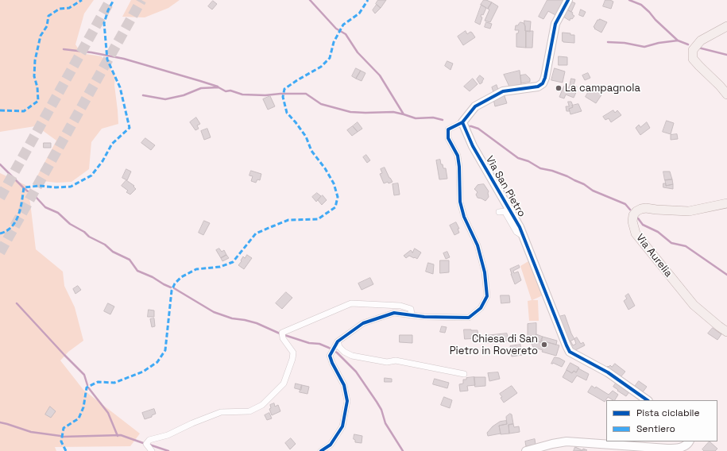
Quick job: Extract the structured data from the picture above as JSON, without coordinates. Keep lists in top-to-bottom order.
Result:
{
  "streets": {
    "main road": ["Via Aurelia"],
    "street": ["Via San Pietro"]
  },
  "places": ["La campagnola", "Chiesa di San Pietro in Rovereto"],
  "legend": ["Pista ciclabile", "Sentiero"]
}
